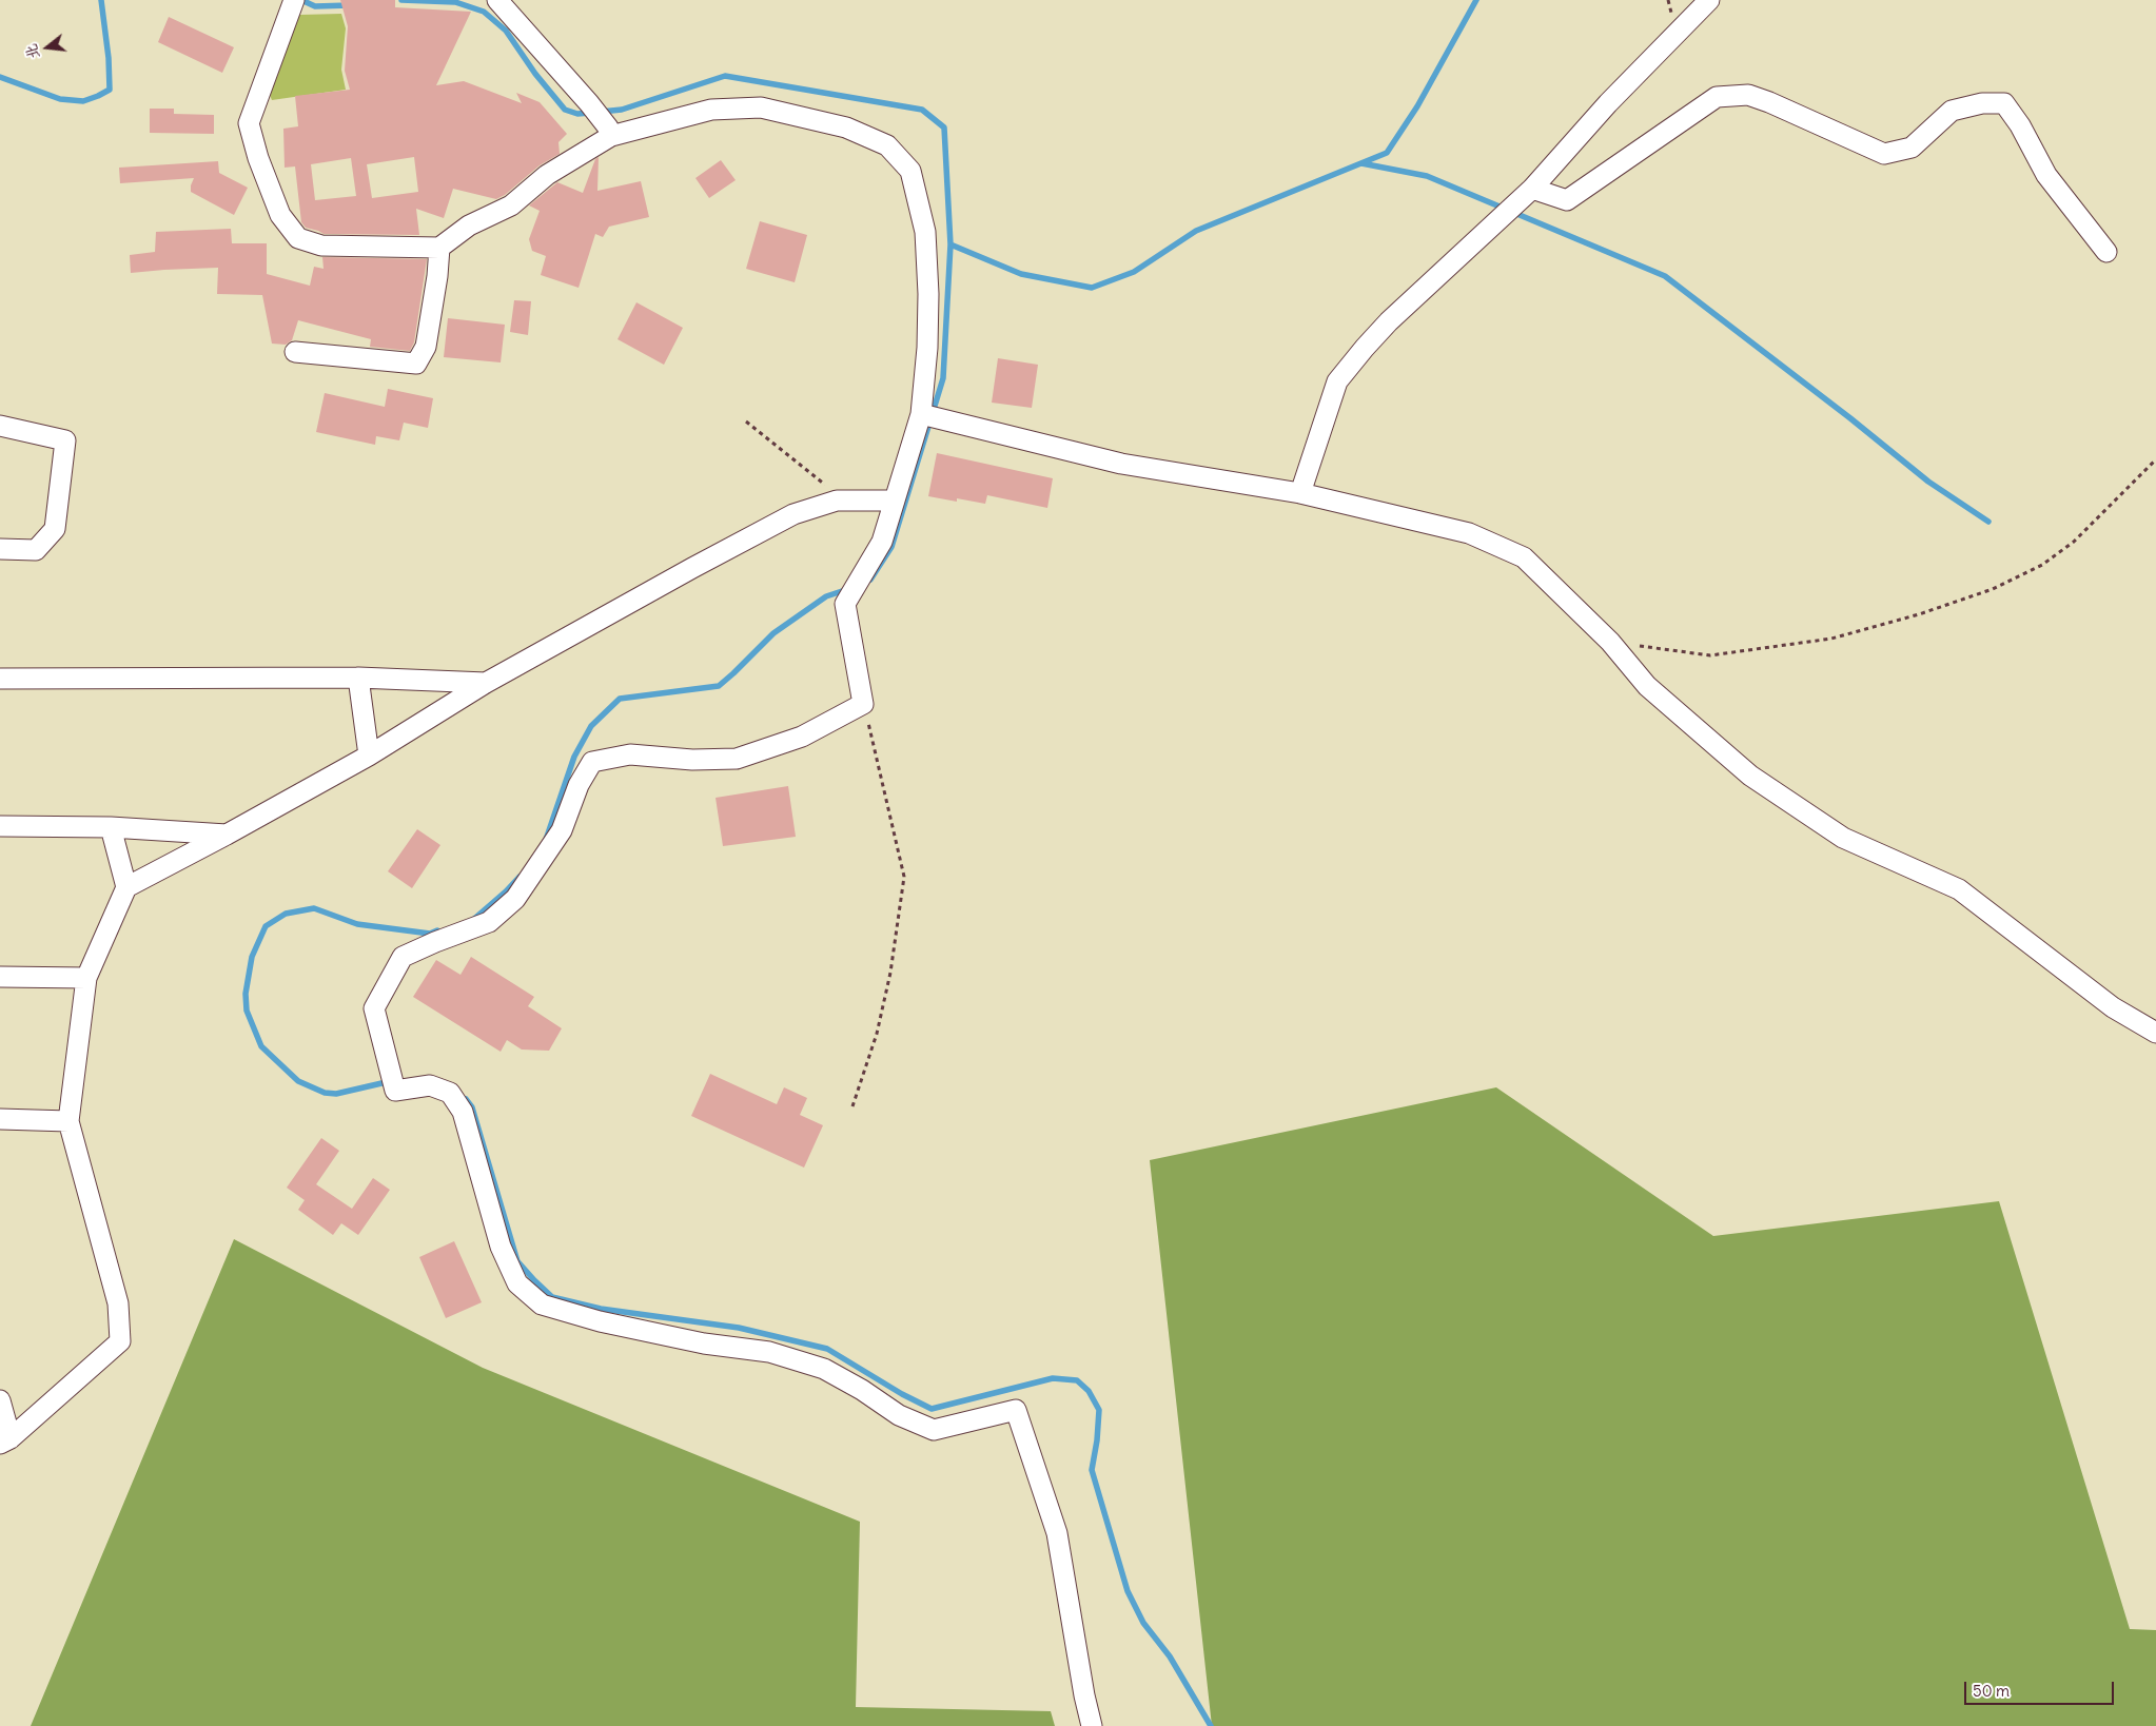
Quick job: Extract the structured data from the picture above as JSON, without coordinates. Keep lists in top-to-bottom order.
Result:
{
  "scale_bar": "50 m",
  "north": "left"
}
